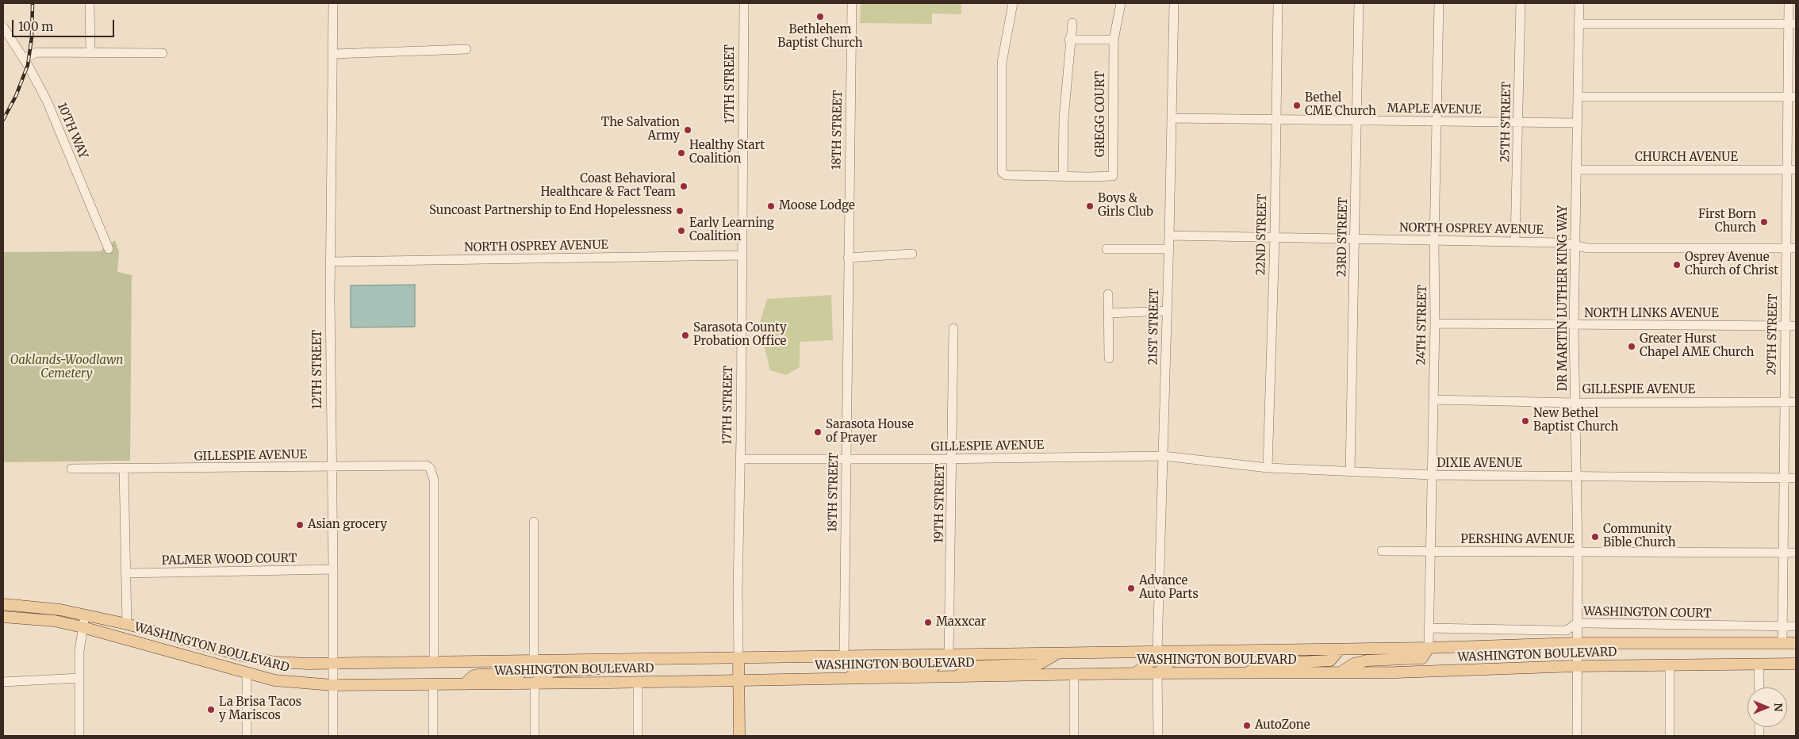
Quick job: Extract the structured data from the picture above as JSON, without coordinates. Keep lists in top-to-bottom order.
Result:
{
  "streets": {
    "main road": ["17TH STREET", "WASHINGTON BOULEVARD"],
    "street": [
      "MAPLE AVENUE",
      "GREGG COURT",
      "25TH STREET",
      "18TH STREET",
      "10TH WAY",
      "CHURCH AVENUE",
      "NORTH OSPREY AVENUE",
      "22ND STREET",
      "23RD STREET",
      "DR MARTIN LUTHER KING WAY",
      "NORTH LINKS AVENUE",
      "24TH STREET",
      "21ST STREET",
      "29TH STREET",
      "12TH STREET",
      "GILLESPIE AVENUE",
      "DIXIE AVENUE",
      "19TH STREET",
      "PERSHING AVENUE",
      "PALMER WOOD COURT",
      "WASHINGTON COURT"
    ]
  },
  "crossings": [
    ["17TH STREET", "NORTH OSPREY AVENUE"],
    ["17TH STREET", "GILLESPIE AVENUE"],
    ["17TH STREET", "WASHINGTON BOULEVARD"],
    ["MAPLE AVENUE", "25TH STREET"],
    ["MAPLE AVENUE", "22ND STREET"],
    ["MAPLE AVENUE", "23RD STREET"],
    ["MAPLE AVENUE", "DR MARTIN LUTHER KING WAY"],
    ["MAPLE AVENUE", "24TH STREET"],
    ["MAPLE AVENUE", "21ST STREET"],
    ["25TH STREET", "NORTH OSPREY AVENUE"],
    ["18TH STREET", "GILLESPIE AVENUE"],
    ["18TH STREET", "WASHINGTON BOULEVARD"],
    ["CHURCH AVENUE", "DR MARTIN LUTHER KING WAY"],
    ["CHURCH AVENUE", "29TH STREET"],
    ["NORTH OSPREY AVENUE", "22ND STREET"],
    ["NORTH OSPREY AVENUE", "23RD STREET"],
    ["NORTH OSPREY AVENUE", "DR MARTIN LUTHER KING WAY"],
    ["NORTH OSPREY AVENUE", "24TH STREET"],
    ["NORTH OSPREY AVENUE", "21ST STREET"],
    ["NORTH OSPREY AVENUE", "29TH STREET"],
    ["NORTH OSPREY AVENUE", "12TH STREET"],
    ["22ND STREET", "DIXIE AVENUE"],
    ["23RD STREET", "DIXIE AVENUE"],
    ["DR MARTIN LUTHER KING WAY", "NORTH LINKS AVENUE"],
    ["DR MARTIN LUTHER KING WAY", "GILLESPIE AVENUE"],
    ["DR MARTIN LUTHER KING WAY", "DIXIE AVENUE"],
    ["DR MARTIN LUTHER KING WAY", "PERSHING AVENUE"],
    ["DR MARTIN LUTHER KING WAY", "WASHINGTON COURT"],
    ["DR MARTIN LUTHER KING WAY", "WASHINGTON BOULEVARD"],
    ["NORTH LINKS AVENUE", "24TH STREET"],
    ["NORTH LINKS AVENUE", "29TH STREET"],
    ["24TH STREET", "GILLESPIE AVENUE"],
    ["24TH STREET", "DIXIE AVENUE"],
    ["24TH STREET", "PERSHING AVENUE"],
    ["24TH STREET", "WASHINGTON COURT"],
    ["24TH STREET", "WASHINGTON BOULEVARD"],
    ["21ST STREET", "GILLESPIE AVENUE"],
    ["21ST STREET", "DIXIE AVENUE"],
    ["21ST STREET", "WASHINGTON BOULEVARD"],
    ["29TH STREET", "GILLESPIE AVENUE"],
    ["29TH STREET", "DIXIE AVENUE"],
    ["29TH STREET", "PERSHING AVENUE"],
    ["29TH STREET", "WASHINGTON COURT"],
    ["29TH STREET", "WASHINGTON BOULEVARD"],
    ["12TH STREET", "GILLESPIE AVENUE"],
    ["12TH STREET", "PALMER WOOD COURT"],
    ["12TH STREET", "WASHINGTON BOULEVARD"],
    ["GILLESPIE AVENUE", "DIXIE AVENUE"],
    ["GILLESPIE AVENUE", "19TH STREET"],
    ["GILLESPIE AVENUE", "WASHINGTON BOULEVARD"],
    ["19TH STREET", "WASHINGTON BOULEVARD"]
  ],
  "parks": ["Oaklands-Woodlawn Cemetery"],
  "places": [
    "Bethlehem Baptist Church",
    "Bethel CME Church",
    "The Salvation Army",
    "Healthy Start Coalition",
    "Coast Behavioral Healthcare & Fact Team",
    "Moose Lodge",
    "Boys & Girls Club",
    "Suncoast Partnership to End Hopelessness",
    "First Born Church",
    "Early Learning Coalition",
    "Osprey Avenue Church of Christ",
    "Sarasota County Probation Office",
    "Greater Hurst Chapel AME Church",
    "New Bethel Baptist Church",
    "Sarasota House of Prayer",
    "Asian grocery",
    "Community Bible Church",
    "Advance Auto Parts",
    "Maxxcar",
    "La Brisa Tacos y Mariscos",
    "AutoZone"
  ],
  "scale_bar": "100 m",
  "north": "right"
}
